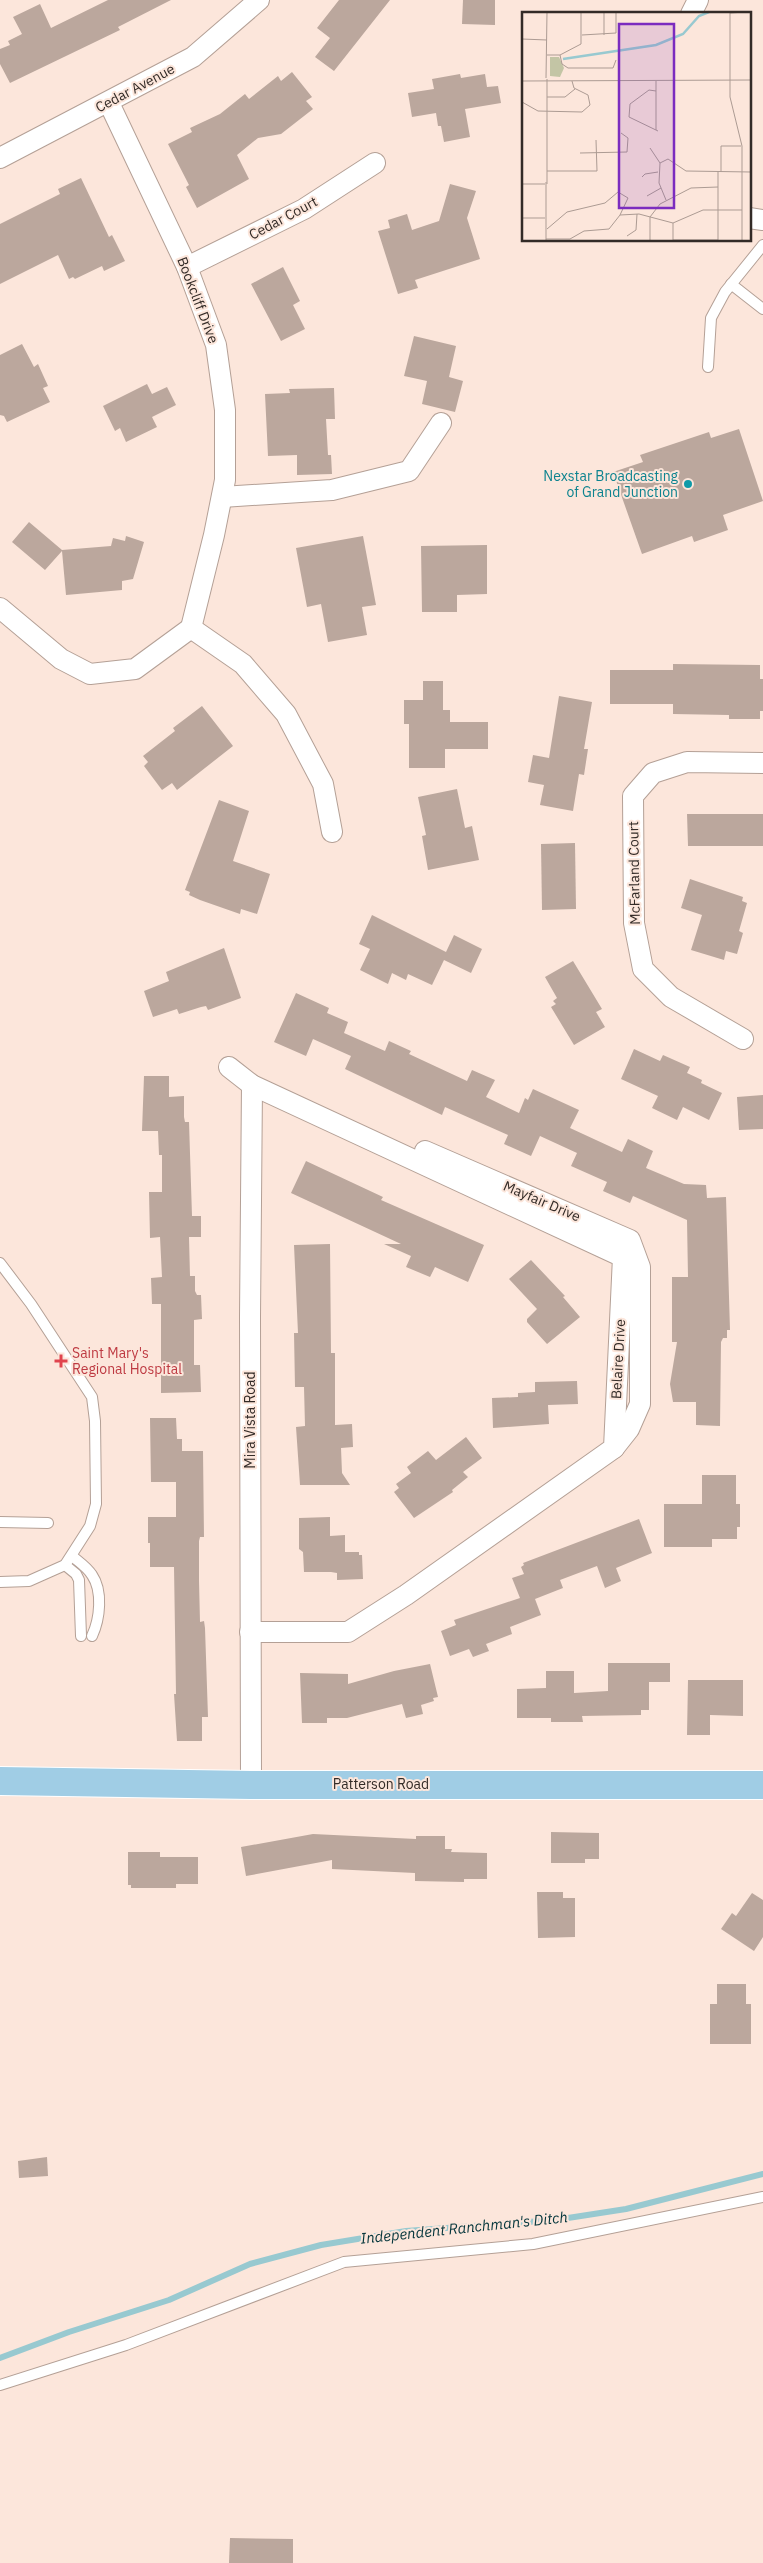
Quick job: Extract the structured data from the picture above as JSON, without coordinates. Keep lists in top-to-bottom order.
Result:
{
  "streets": {
    "main road": ["Patterson Road"],
    "street": [
      "Cedar Avenue",
      "Cedar Court",
      "Bookcliff Drive",
      "McFarland Court",
      "Belaire Drive",
      "Mira Vista Road"
    ]
  },
  "crossings": [
    ["Cedar Avenue", "Bookcliff Drive"],
    ["Cedar Court", "Bookcliff Drive"],
    ["Belaire Drive", "Mira Vista Road"],
    ["Mira Vista Road", "Patterson Road"]
  ],
  "water": ["Independent Ranchman's Ditch"],
  "places": {
    "other": ["Nexstar Broadcasting of Grand Junction"],
    "health": ["Saint Mary's Regional Hospital"]
  }
}
